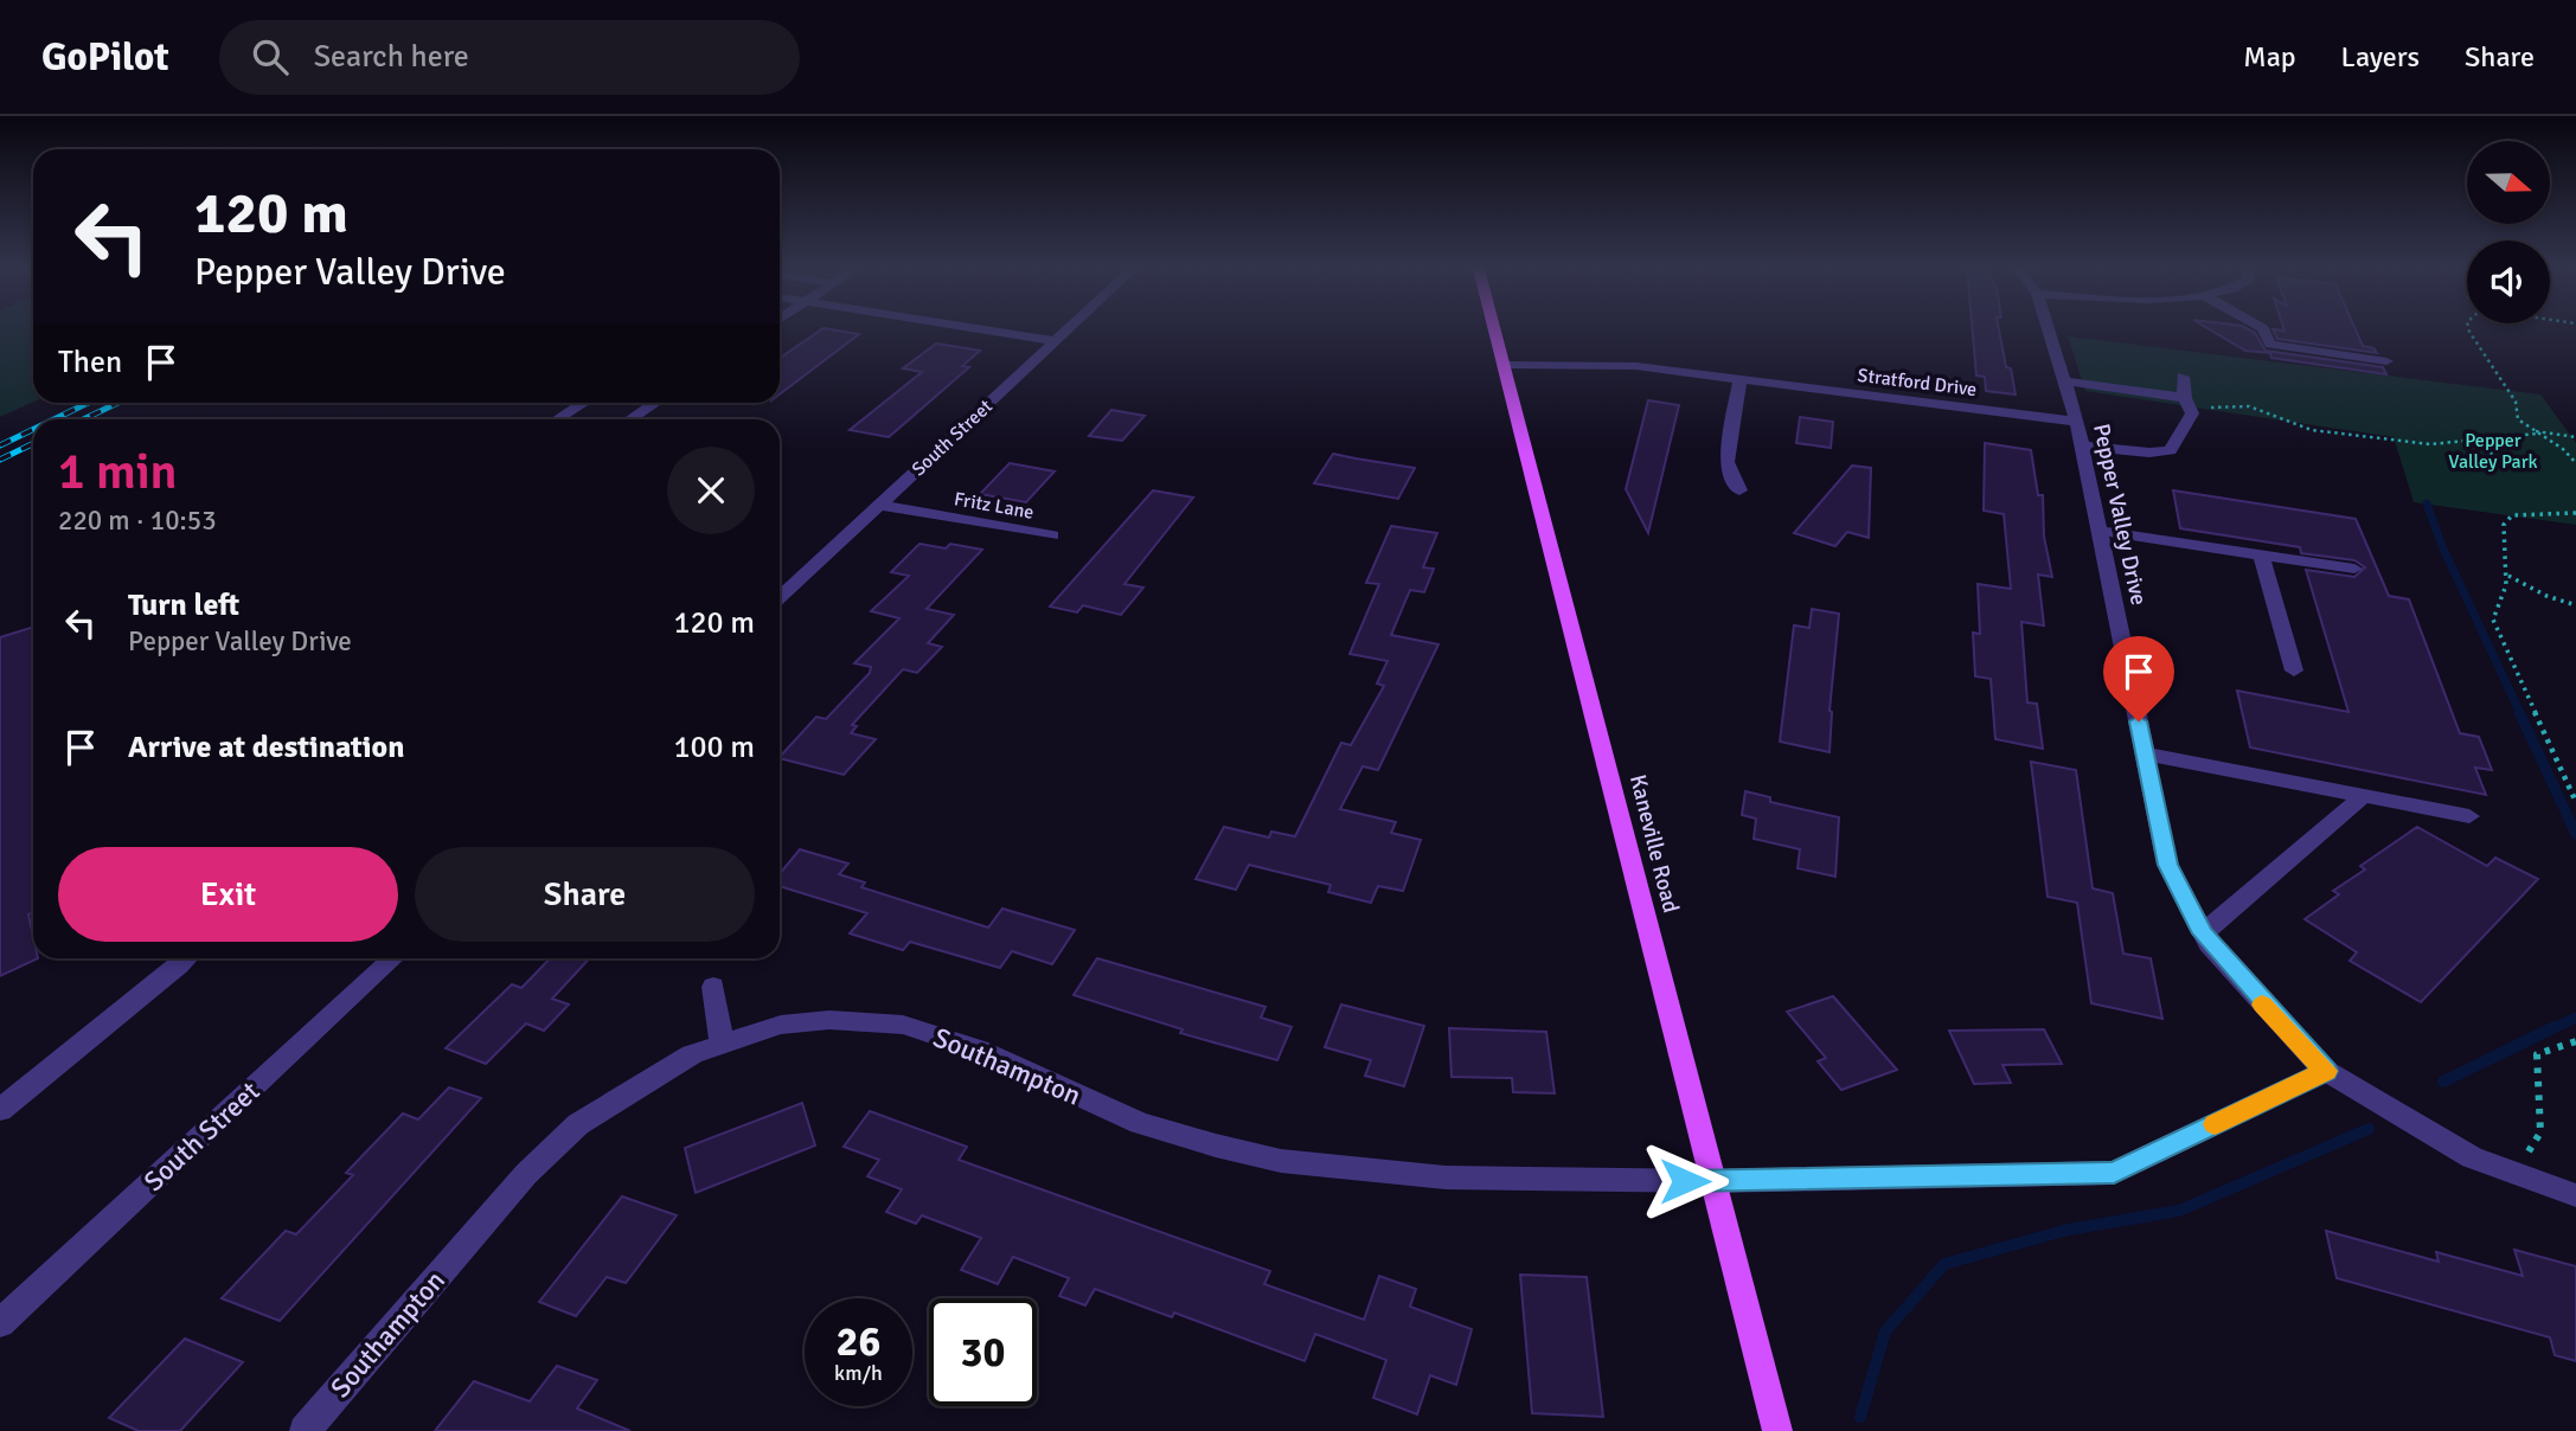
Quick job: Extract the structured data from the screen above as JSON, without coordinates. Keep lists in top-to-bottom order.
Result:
{
  "streets": {
    "main road": ["Kaneville Road"],
    "street": [
      "Stratford Drive",
      "South Street",
      "Fritz Lane",
      "Pepper Valley Drive",
      "Southampton"
    ]
  },
  "crossings": [
    ["Stratford Drive", "Pepper Valley Drive"],
    ["Stratford Drive", "Kaneville Road"],
    ["South Street", "Fritz Lane"],
    ["Pepper Valley Drive", "Southampton"],
    ["Kaneville Road", "Southampton"]
  ],
  "parks": ["Pepper Valley Park"],
  "north": "right",
  "page": {
    "header": "GoPilot",
    "search": "Search here",
    "nav": ["Map", "Layers", "Share"],
    "turn": ["120 m", "Pepper Valley Drive"],
    "then": "Then",
    "heading": ["1 min", "220 m · 10:53"],
    "list": [
      {
        "name": "Turn left",
        "note": "Pepper Valley Drive",
        "value": "120 m"
      },
      {
        "name": "Arrive at destination",
        "value": "100 m"
      }
    ],
    "buttons": ["Exit", "Share"],
    "speed": "26 km/h",
    "limit": "30"
  }
}
